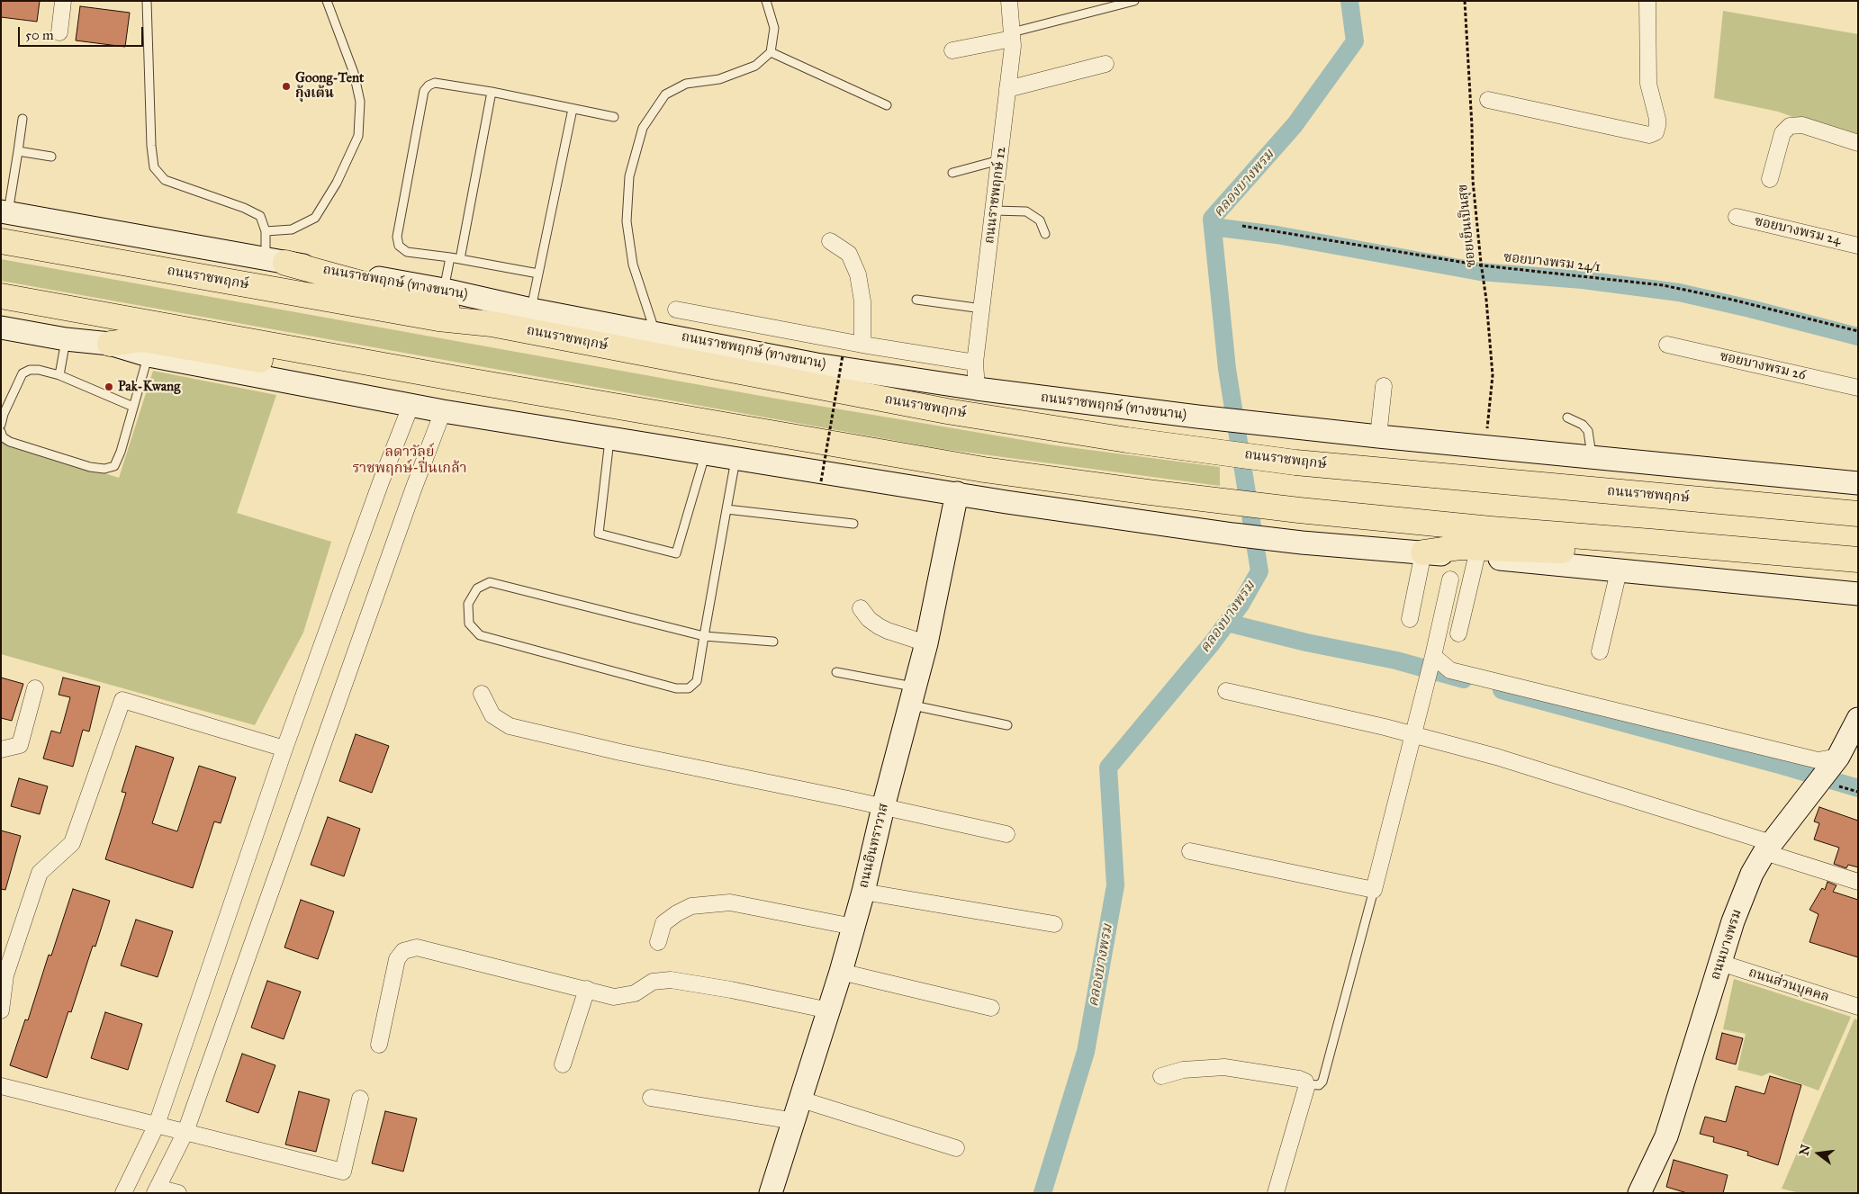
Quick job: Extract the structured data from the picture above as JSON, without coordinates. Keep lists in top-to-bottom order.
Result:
{
  "streets": {
    "main road": [
      "ถนนราชพฤกษ์",
      "ถนนราชพฤกษ์ (ทางขนาน)",
      "ถนนอินทราวาส",
      "ถนนบางพรม"
    ],
    "street": [
      "ถนนราชพฤกษ์ 12",
      "ซอยบางพรม 24",
      "ซอยบางพรม 26",
      "ถนนส่วนบุคคล"
    ],
    "path": ["ซอยเย็นเป็นสุข", "ซอยบางพรม 24/1"]
  },
  "crossings": [
    ["ถนนราชพฤกษ์ 12", "ถนนราชพฤกษ์ (ทางขนาน)"],
    ["ซอยเย็นเป็นสุข", "ซอยบางพรม 24/1"],
    ["ซอยเย็นเป็นสุข", "ถนนราชพฤกษ์ (ทางขนาน)"],
    ["ถนนบางพรม", "ถนนส่วนบุคคล"]
  ],
  "districts": ["ลดาวัลย์ ราชพฤกษ์-ปิ่นเกล้า"],
  "water": ["คลองบางพรม"],
  "places": ["Goong-Tent กุ้งเต้น", "Pak-Kwang"],
  "scale_bar": "50 m",
  "north": "left"
}
